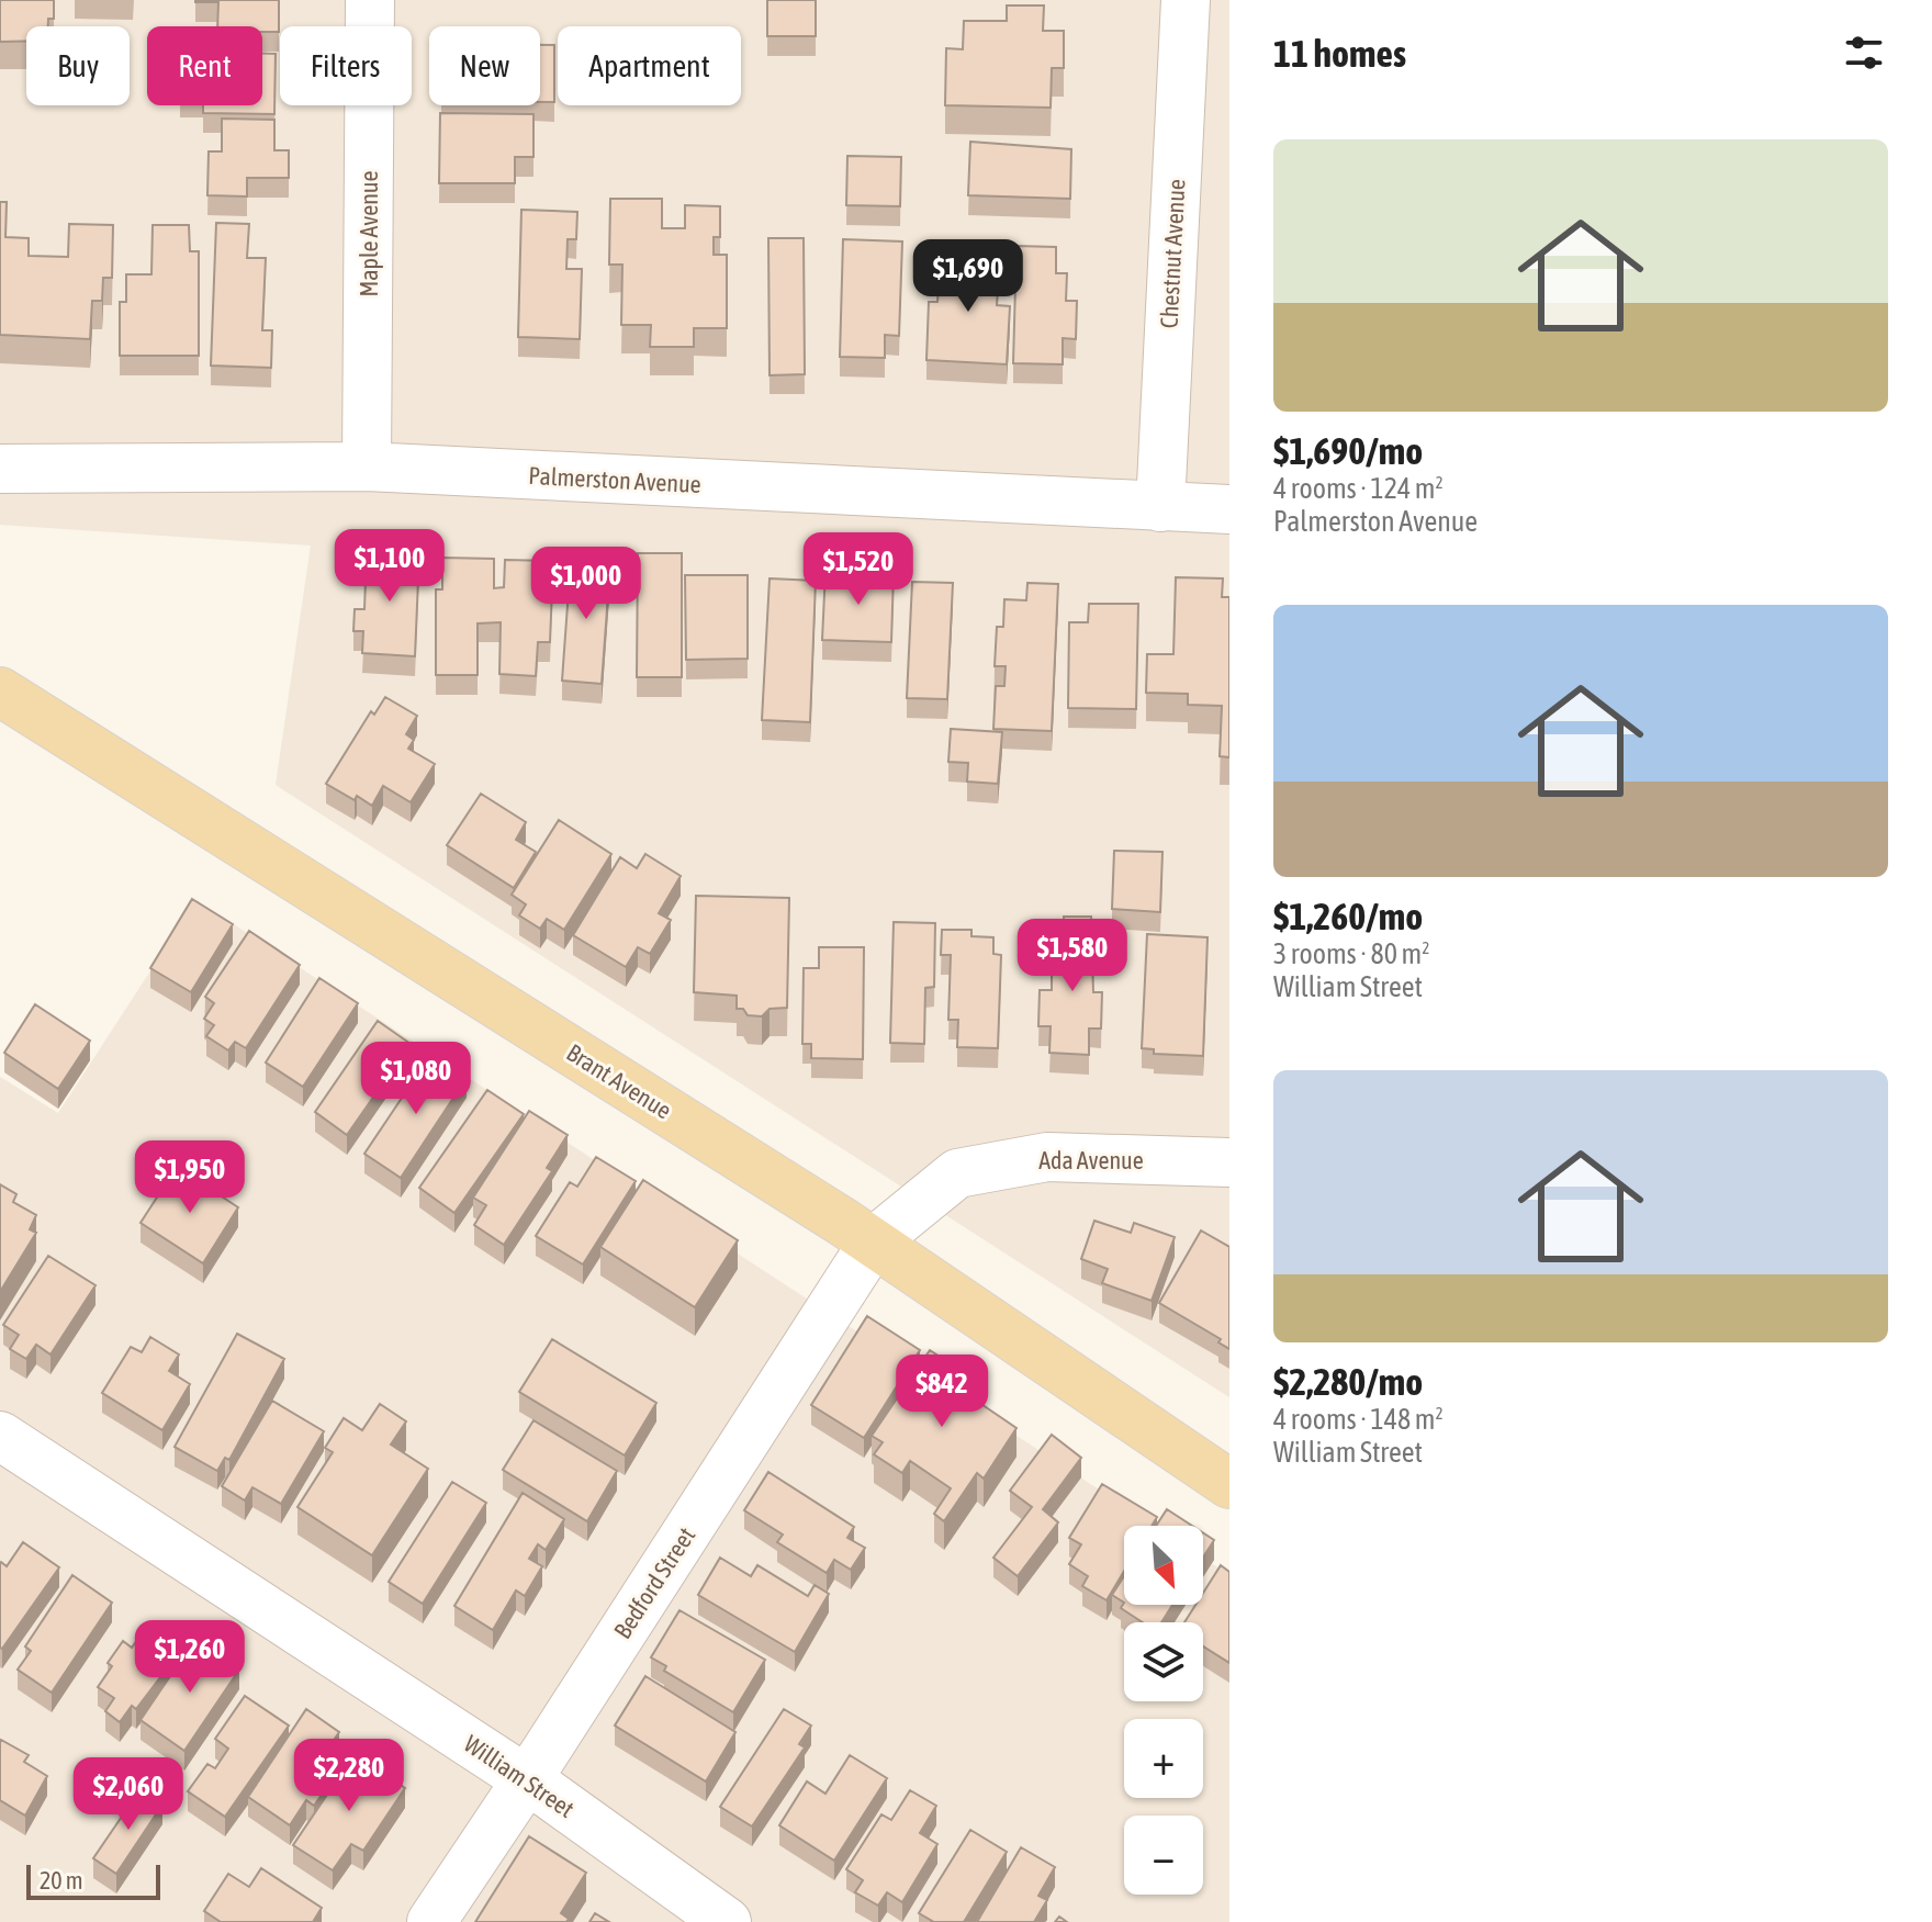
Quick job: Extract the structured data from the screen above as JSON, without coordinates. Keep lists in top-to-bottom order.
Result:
{
  "streets": {
    "main road": ["Brant Avenue"],
    "street": [
      "Maple Avenue",
      "Chestnut Avenue",
      "Palmerston Avenue",
      "Ada Avenue",
      "Bedford Street",
      "William Street"
    ]
  },
  "crossings": [
    ["Maple Avenue", "Palmerston Avenue"],
    ["Chestnut Avenue", "Palmerston Avenue"],
    ["Brant Avenue", "Ada Avenue"],
    ["Brant Avenue", "Bedford Street"],
    ["Ada Avenue", "Bedford Street"],
    ["Bedford Street", "William Street"]
  ],
  "scale_bar": "20 m",
  "north": "bottom right",
  "page": {
    "heading": "11 homes",
    "chip": [
      "Buy",
      "Rent",
      "Filters",
      "New",
      "Apartment"
    ],
    "list": [
      {
        "name": "$1,690/mo",
        "note": "4 rooms · 124 m² · Palmerston Avenue"
      },
      {
        "name": "$1,260/mo",
        "note": "3 rooms · 80 m² · William Street"
      },
      {
        "name": "$2,280/mo",
        "note": "4 rooms · 148 m² · William Street"
      }
    ],
    "price": [
      "$1,690",
      "$1,100",
      "$1,520",
      "$1,000",
      "$1,580",
      "$1,080",
      "$1,950",
      "$842",
      "$1,260",
      "$2,280",
      "$2,060"
    ],
    "map_buttons": ["+", "−"],
    "scale": "20 m"
  }
}
